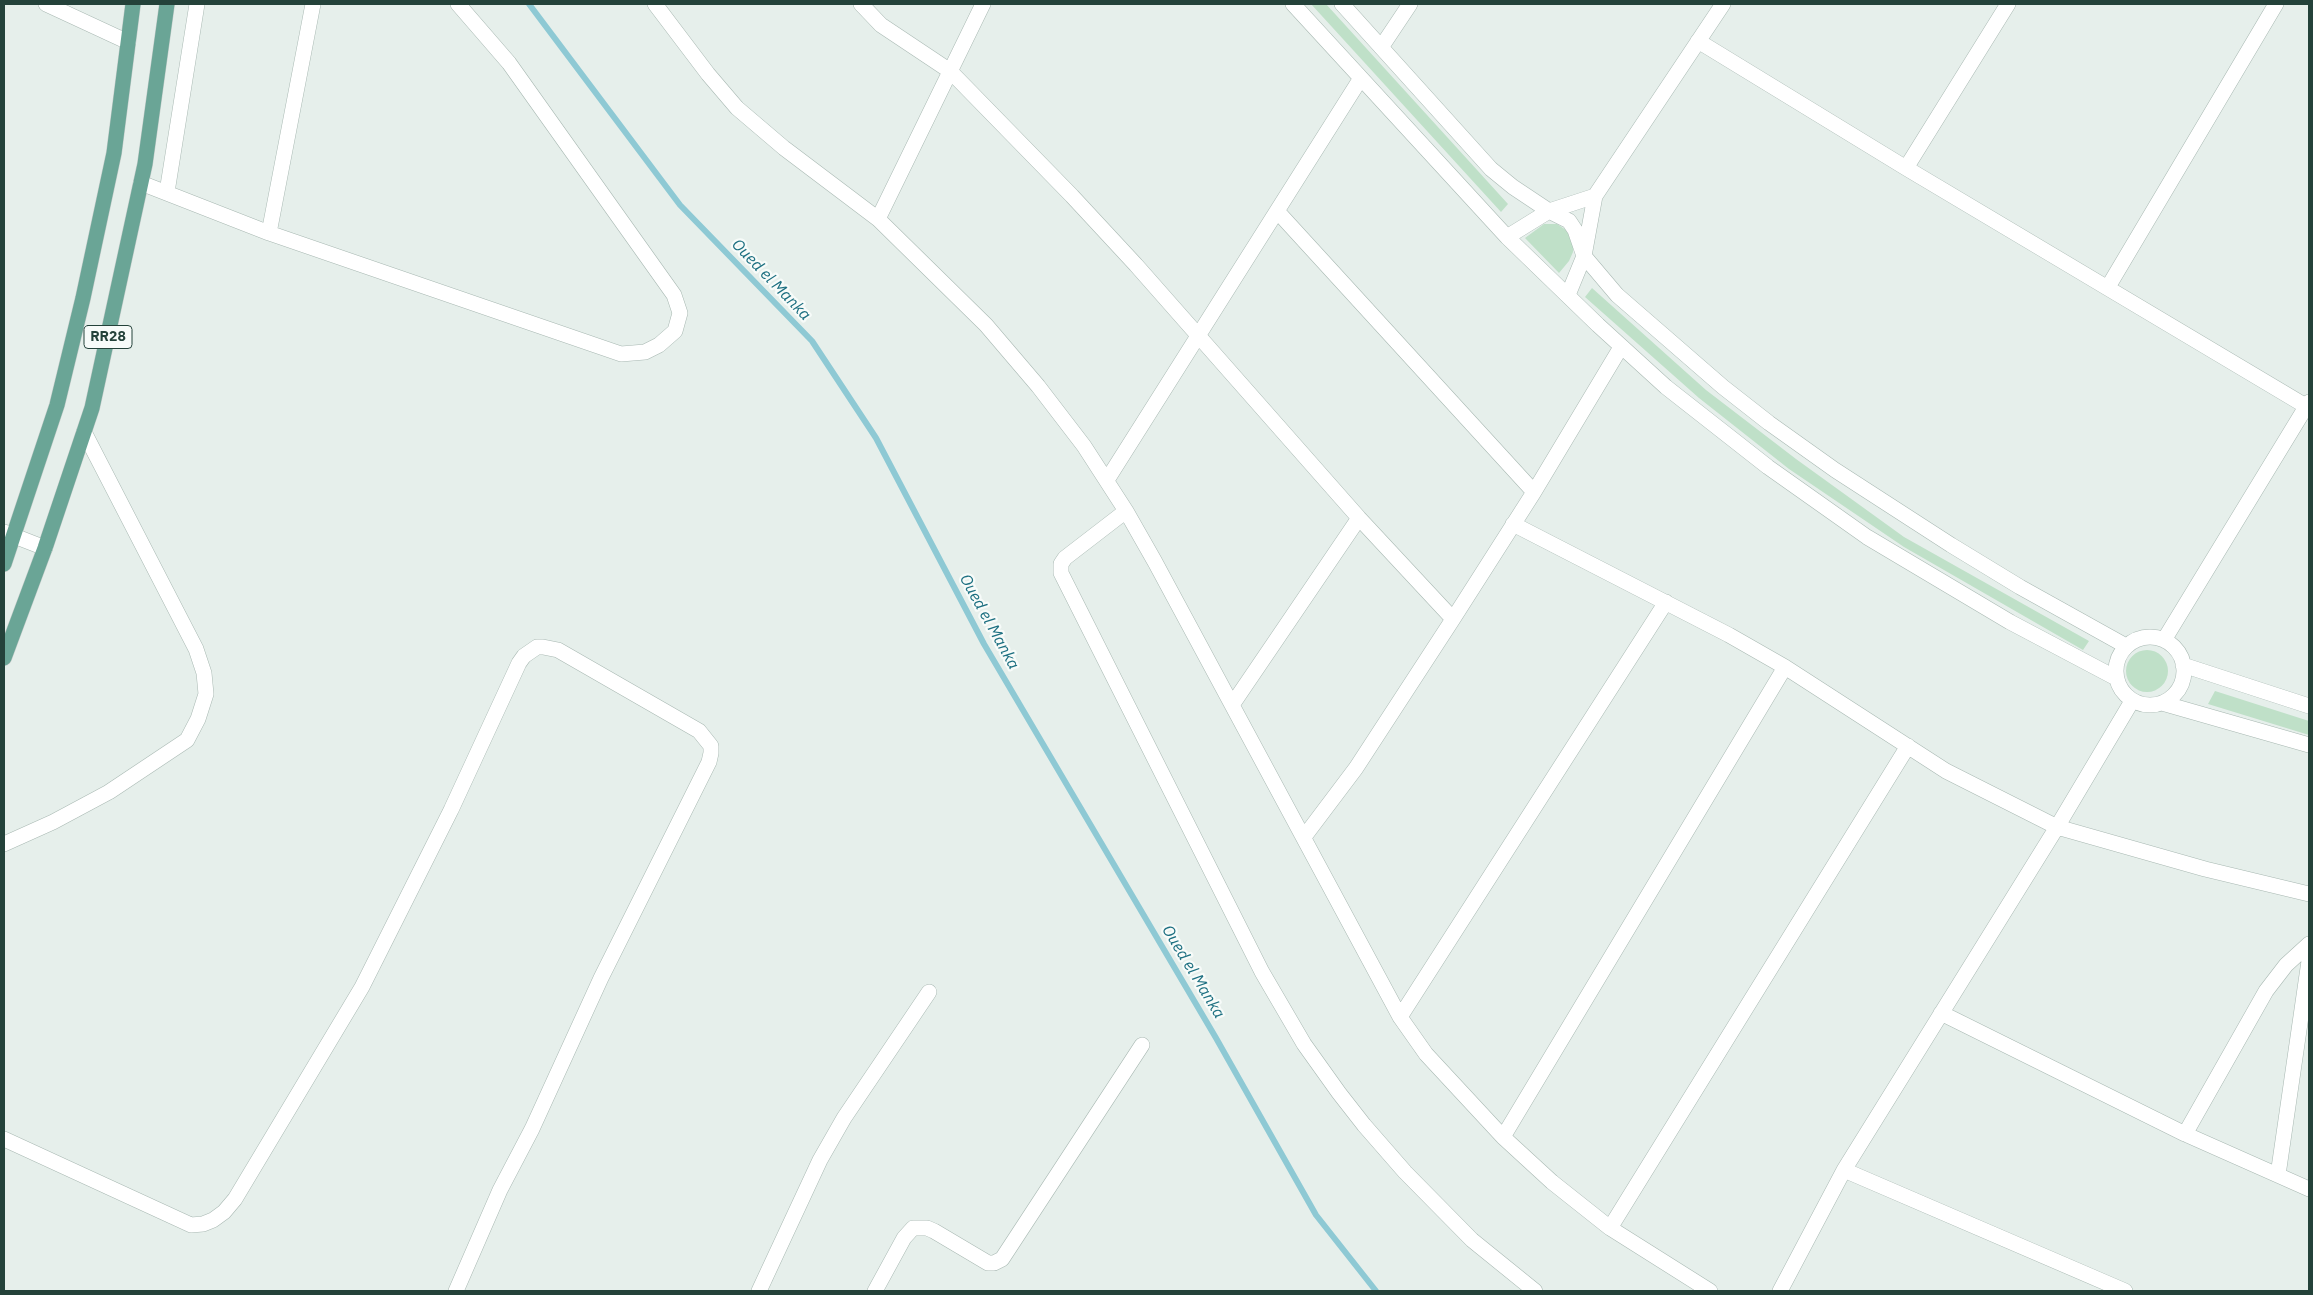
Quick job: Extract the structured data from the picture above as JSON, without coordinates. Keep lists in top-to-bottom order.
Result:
{
  "streets": {
    "main road": ["RR28"]
  },
  "water": ["Oued el Manka"]
}
